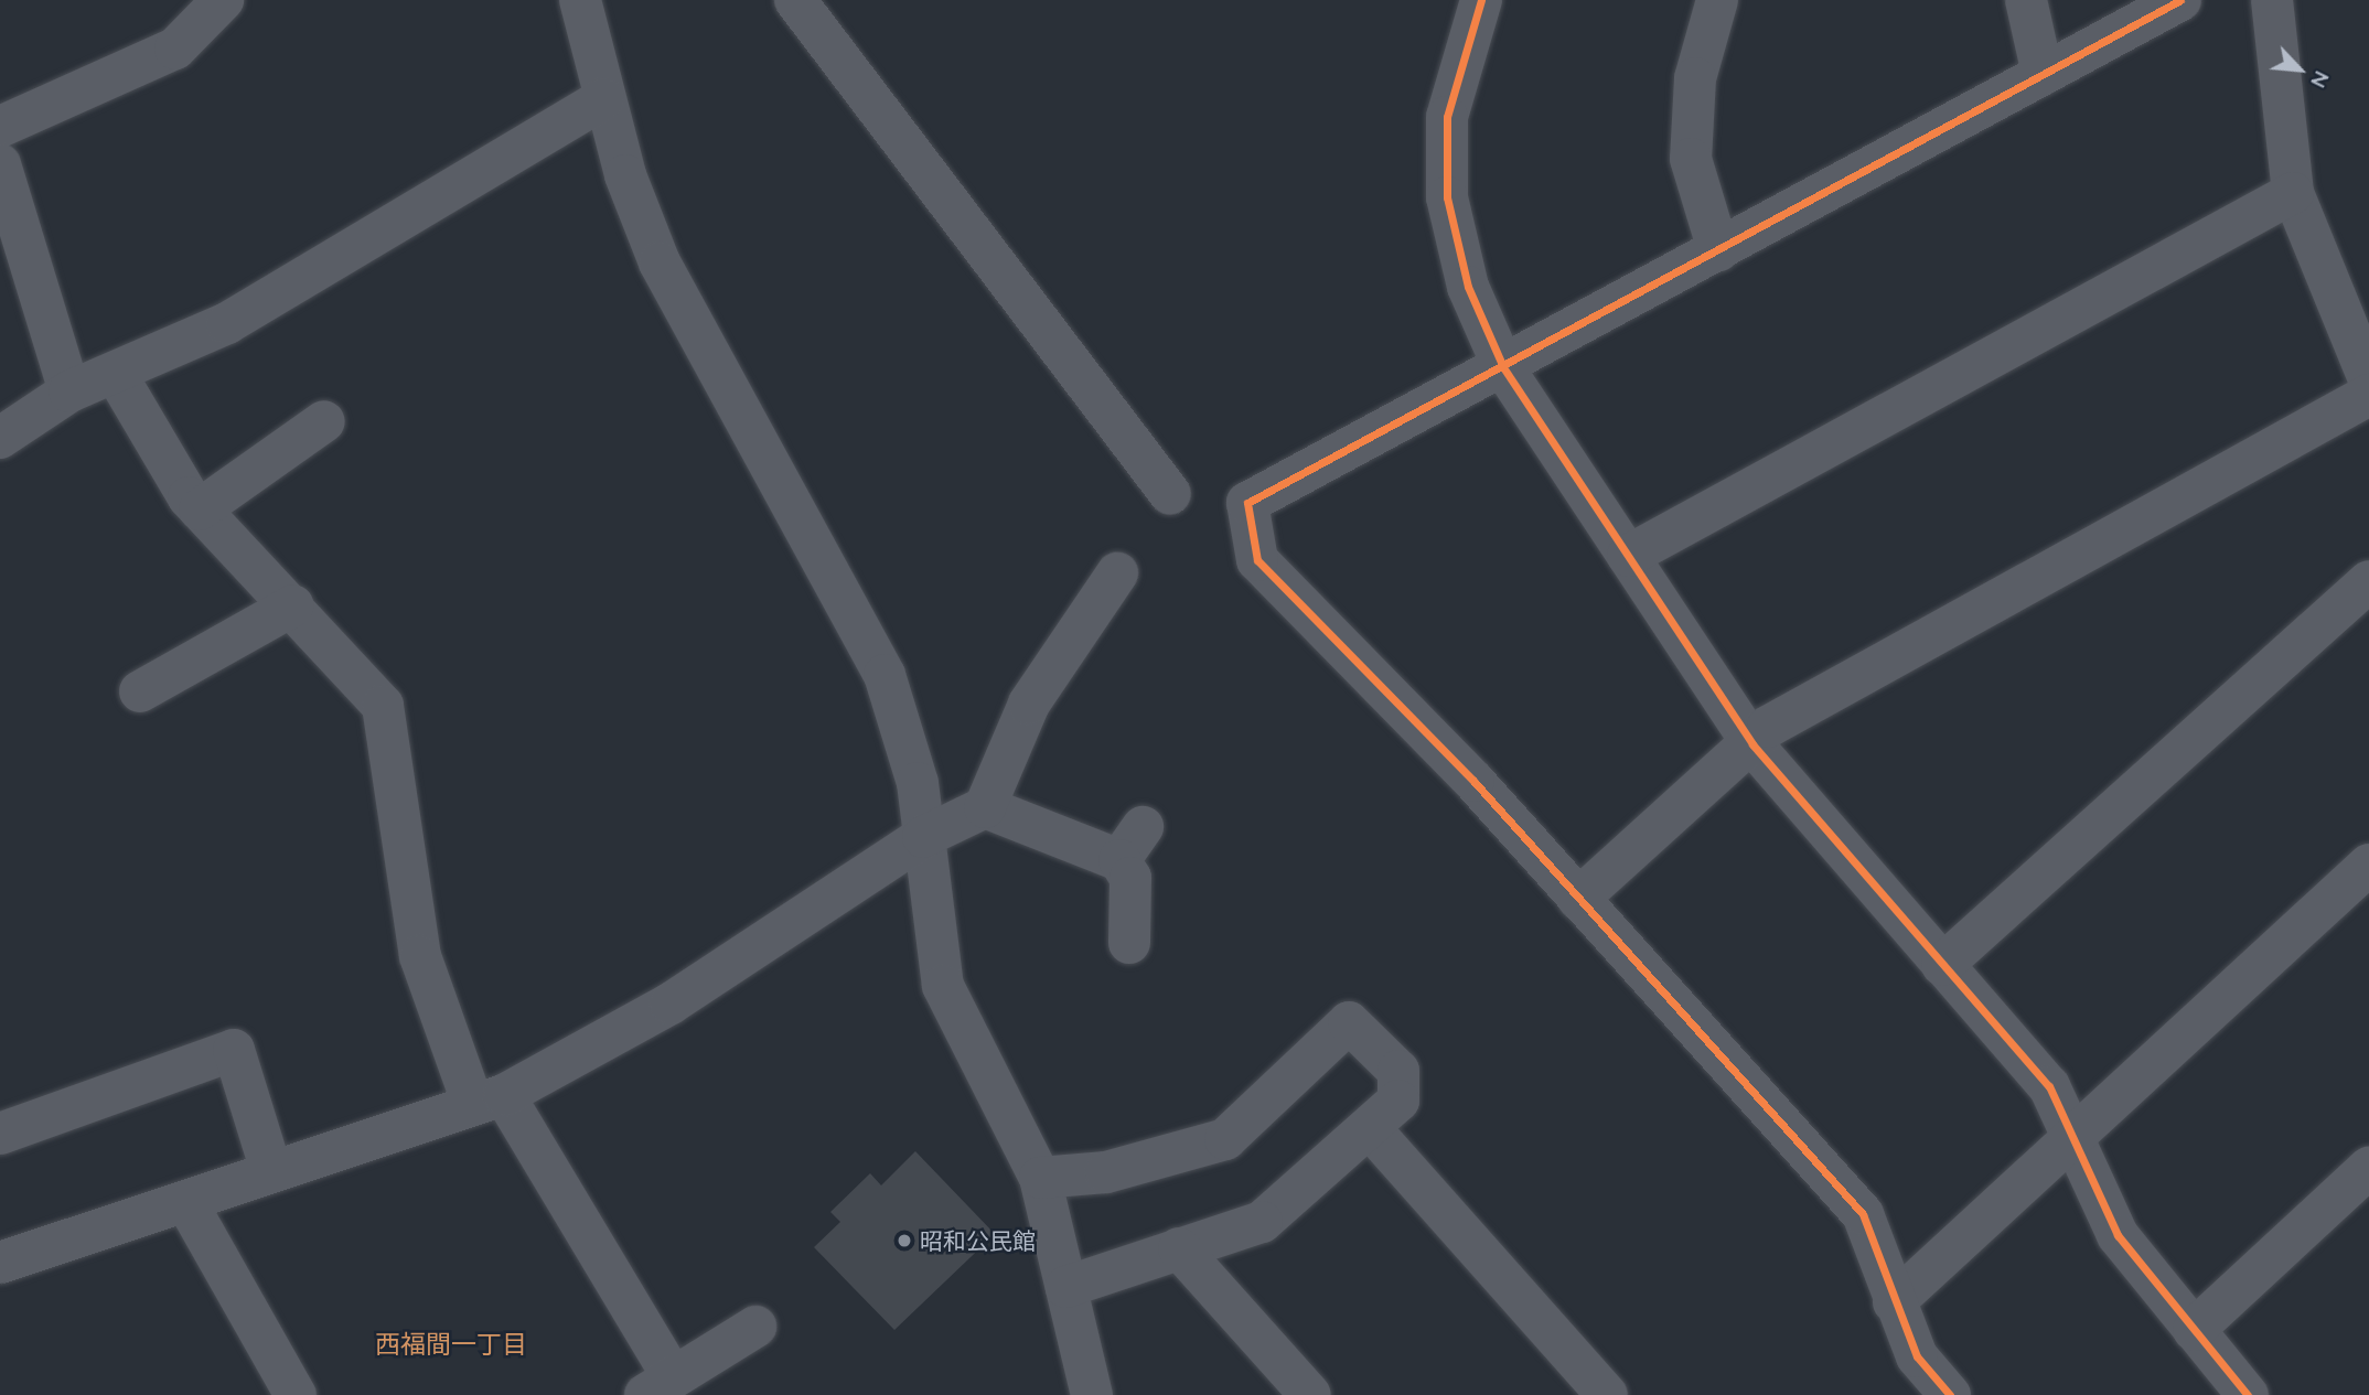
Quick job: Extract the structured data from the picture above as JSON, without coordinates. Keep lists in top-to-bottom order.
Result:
{
  "districts": ["西福間一丁目"],
  "places": ["昭和公民館"],
  "north": "bottom right"
}
